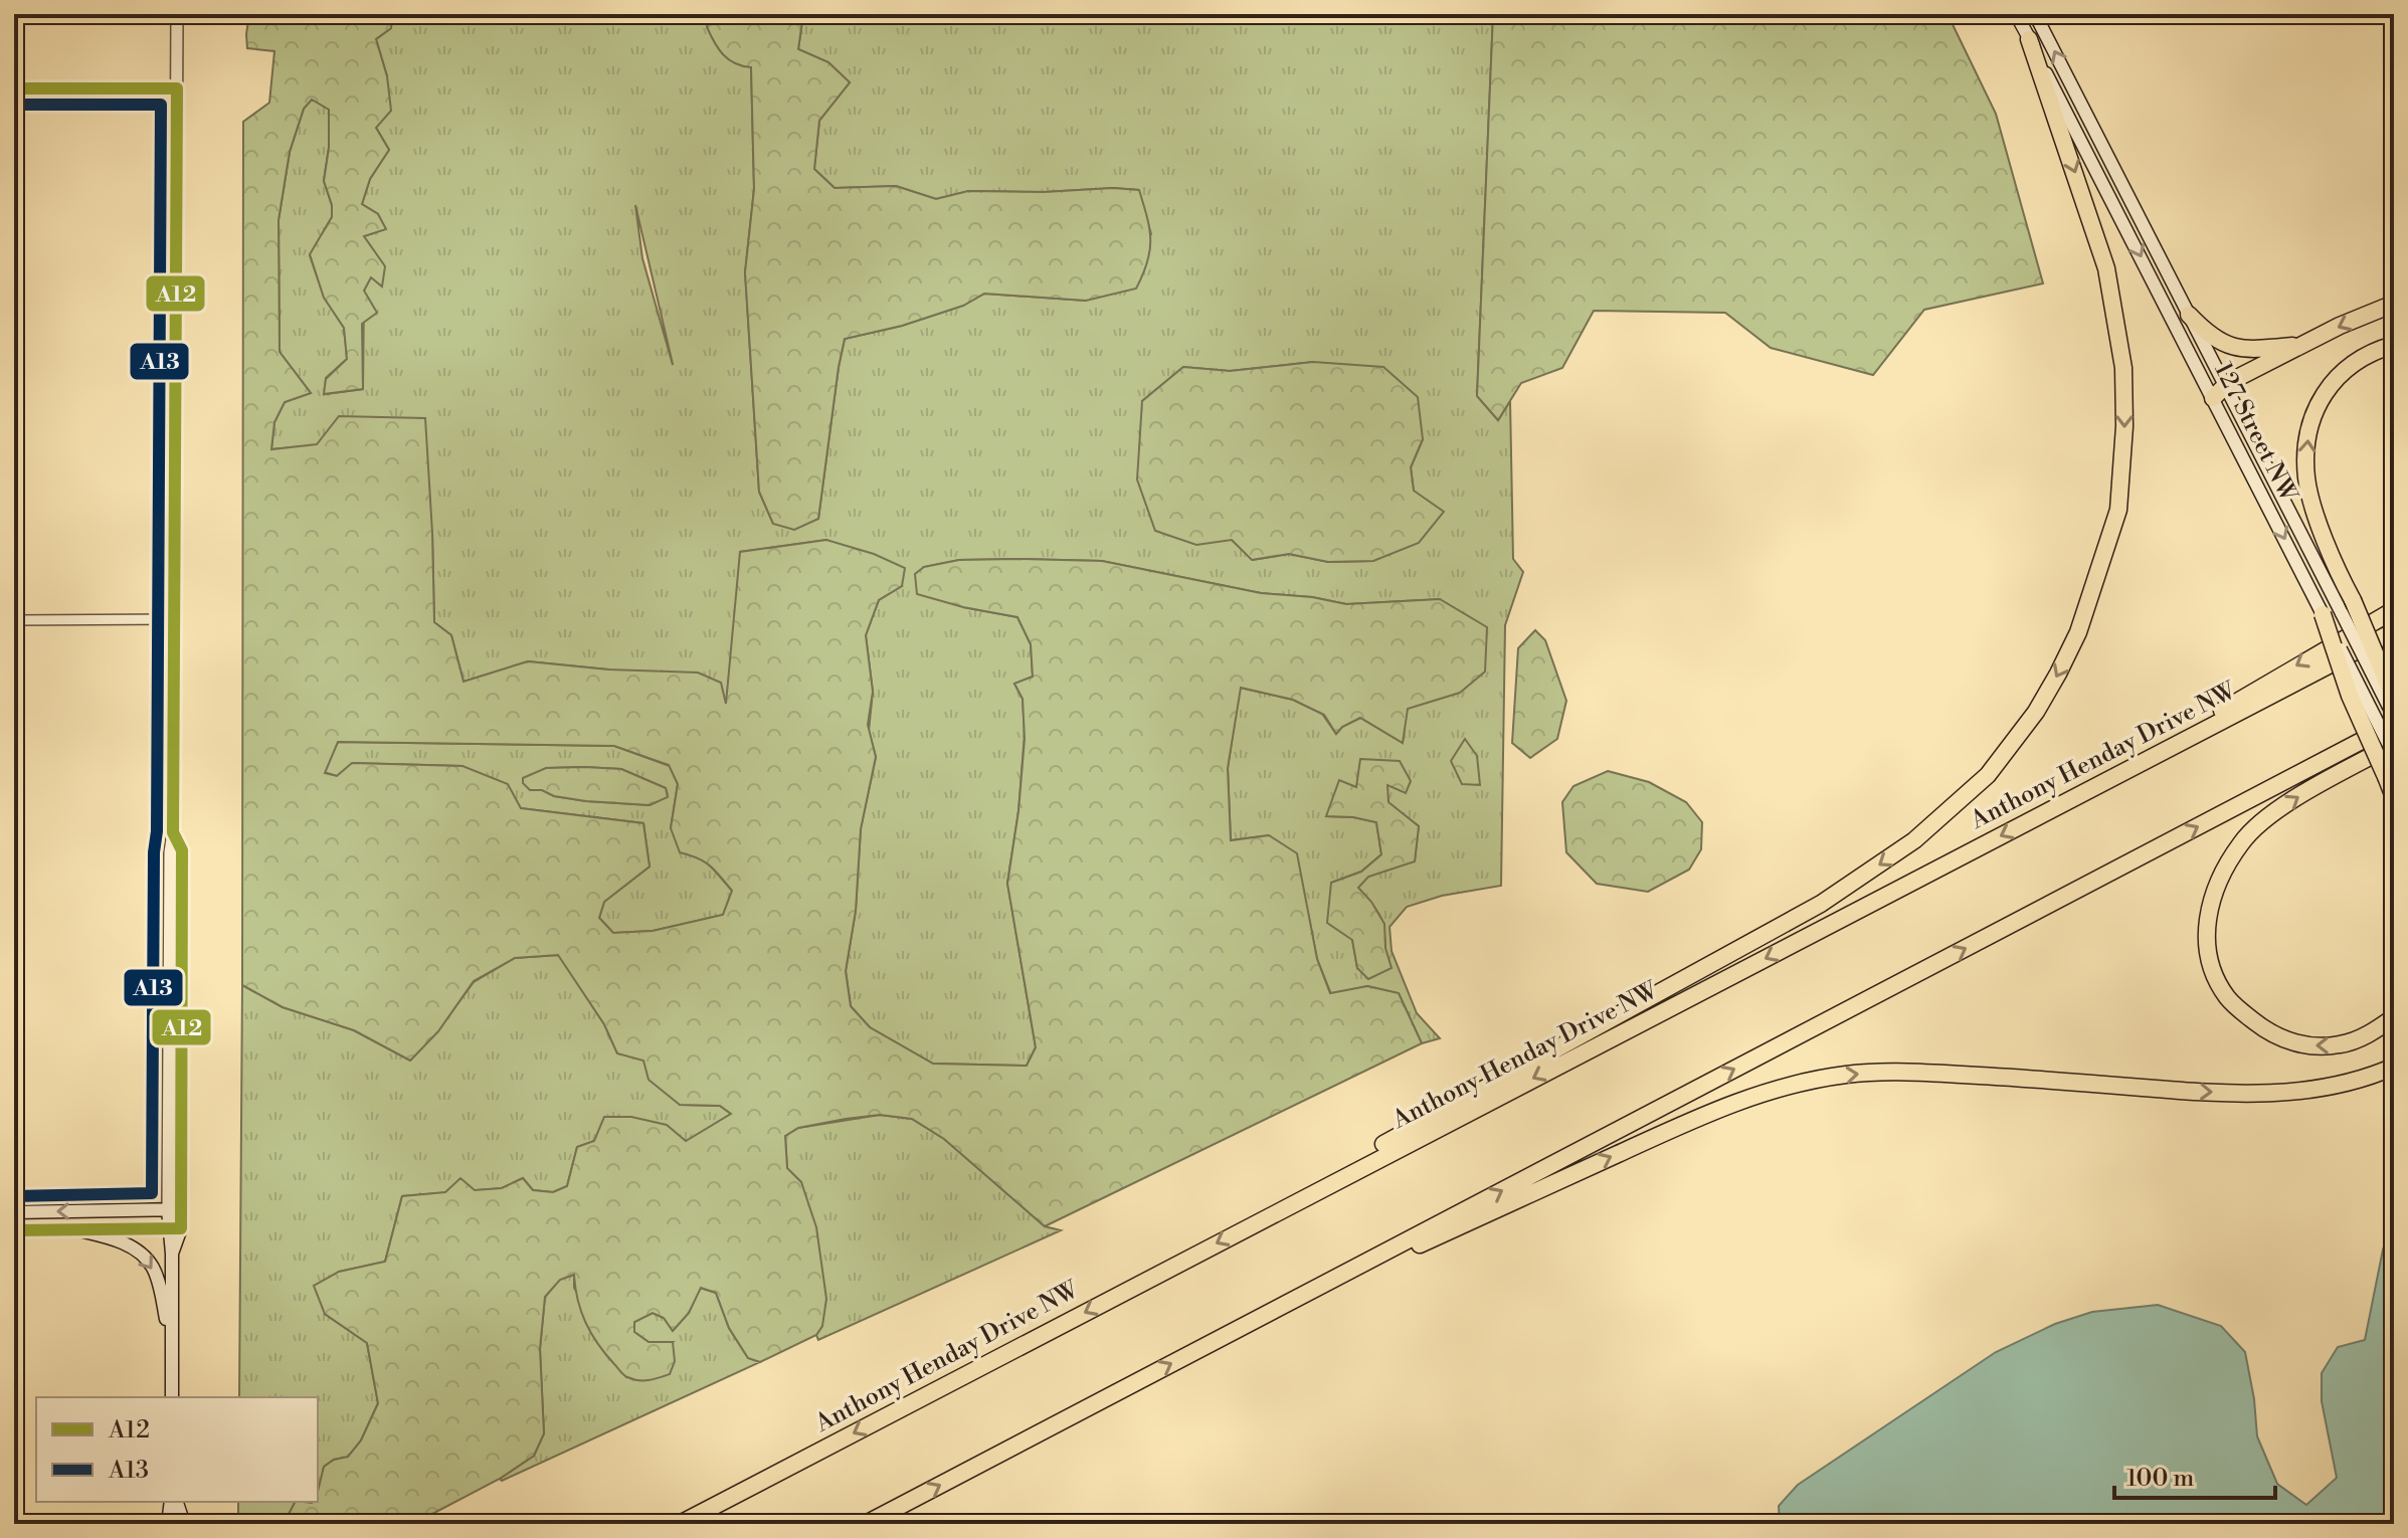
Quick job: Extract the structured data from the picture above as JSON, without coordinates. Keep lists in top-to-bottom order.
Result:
{
  "streets": {
    "highway": ["Anthony Henday Drive NW"],
    "main road": ["127 Street NW"]
  },
  "lines": ["transit line A12", "transit line A13"],
  "legend": ["A12", "A13"],
  "scale_bar": "100 m"
}
